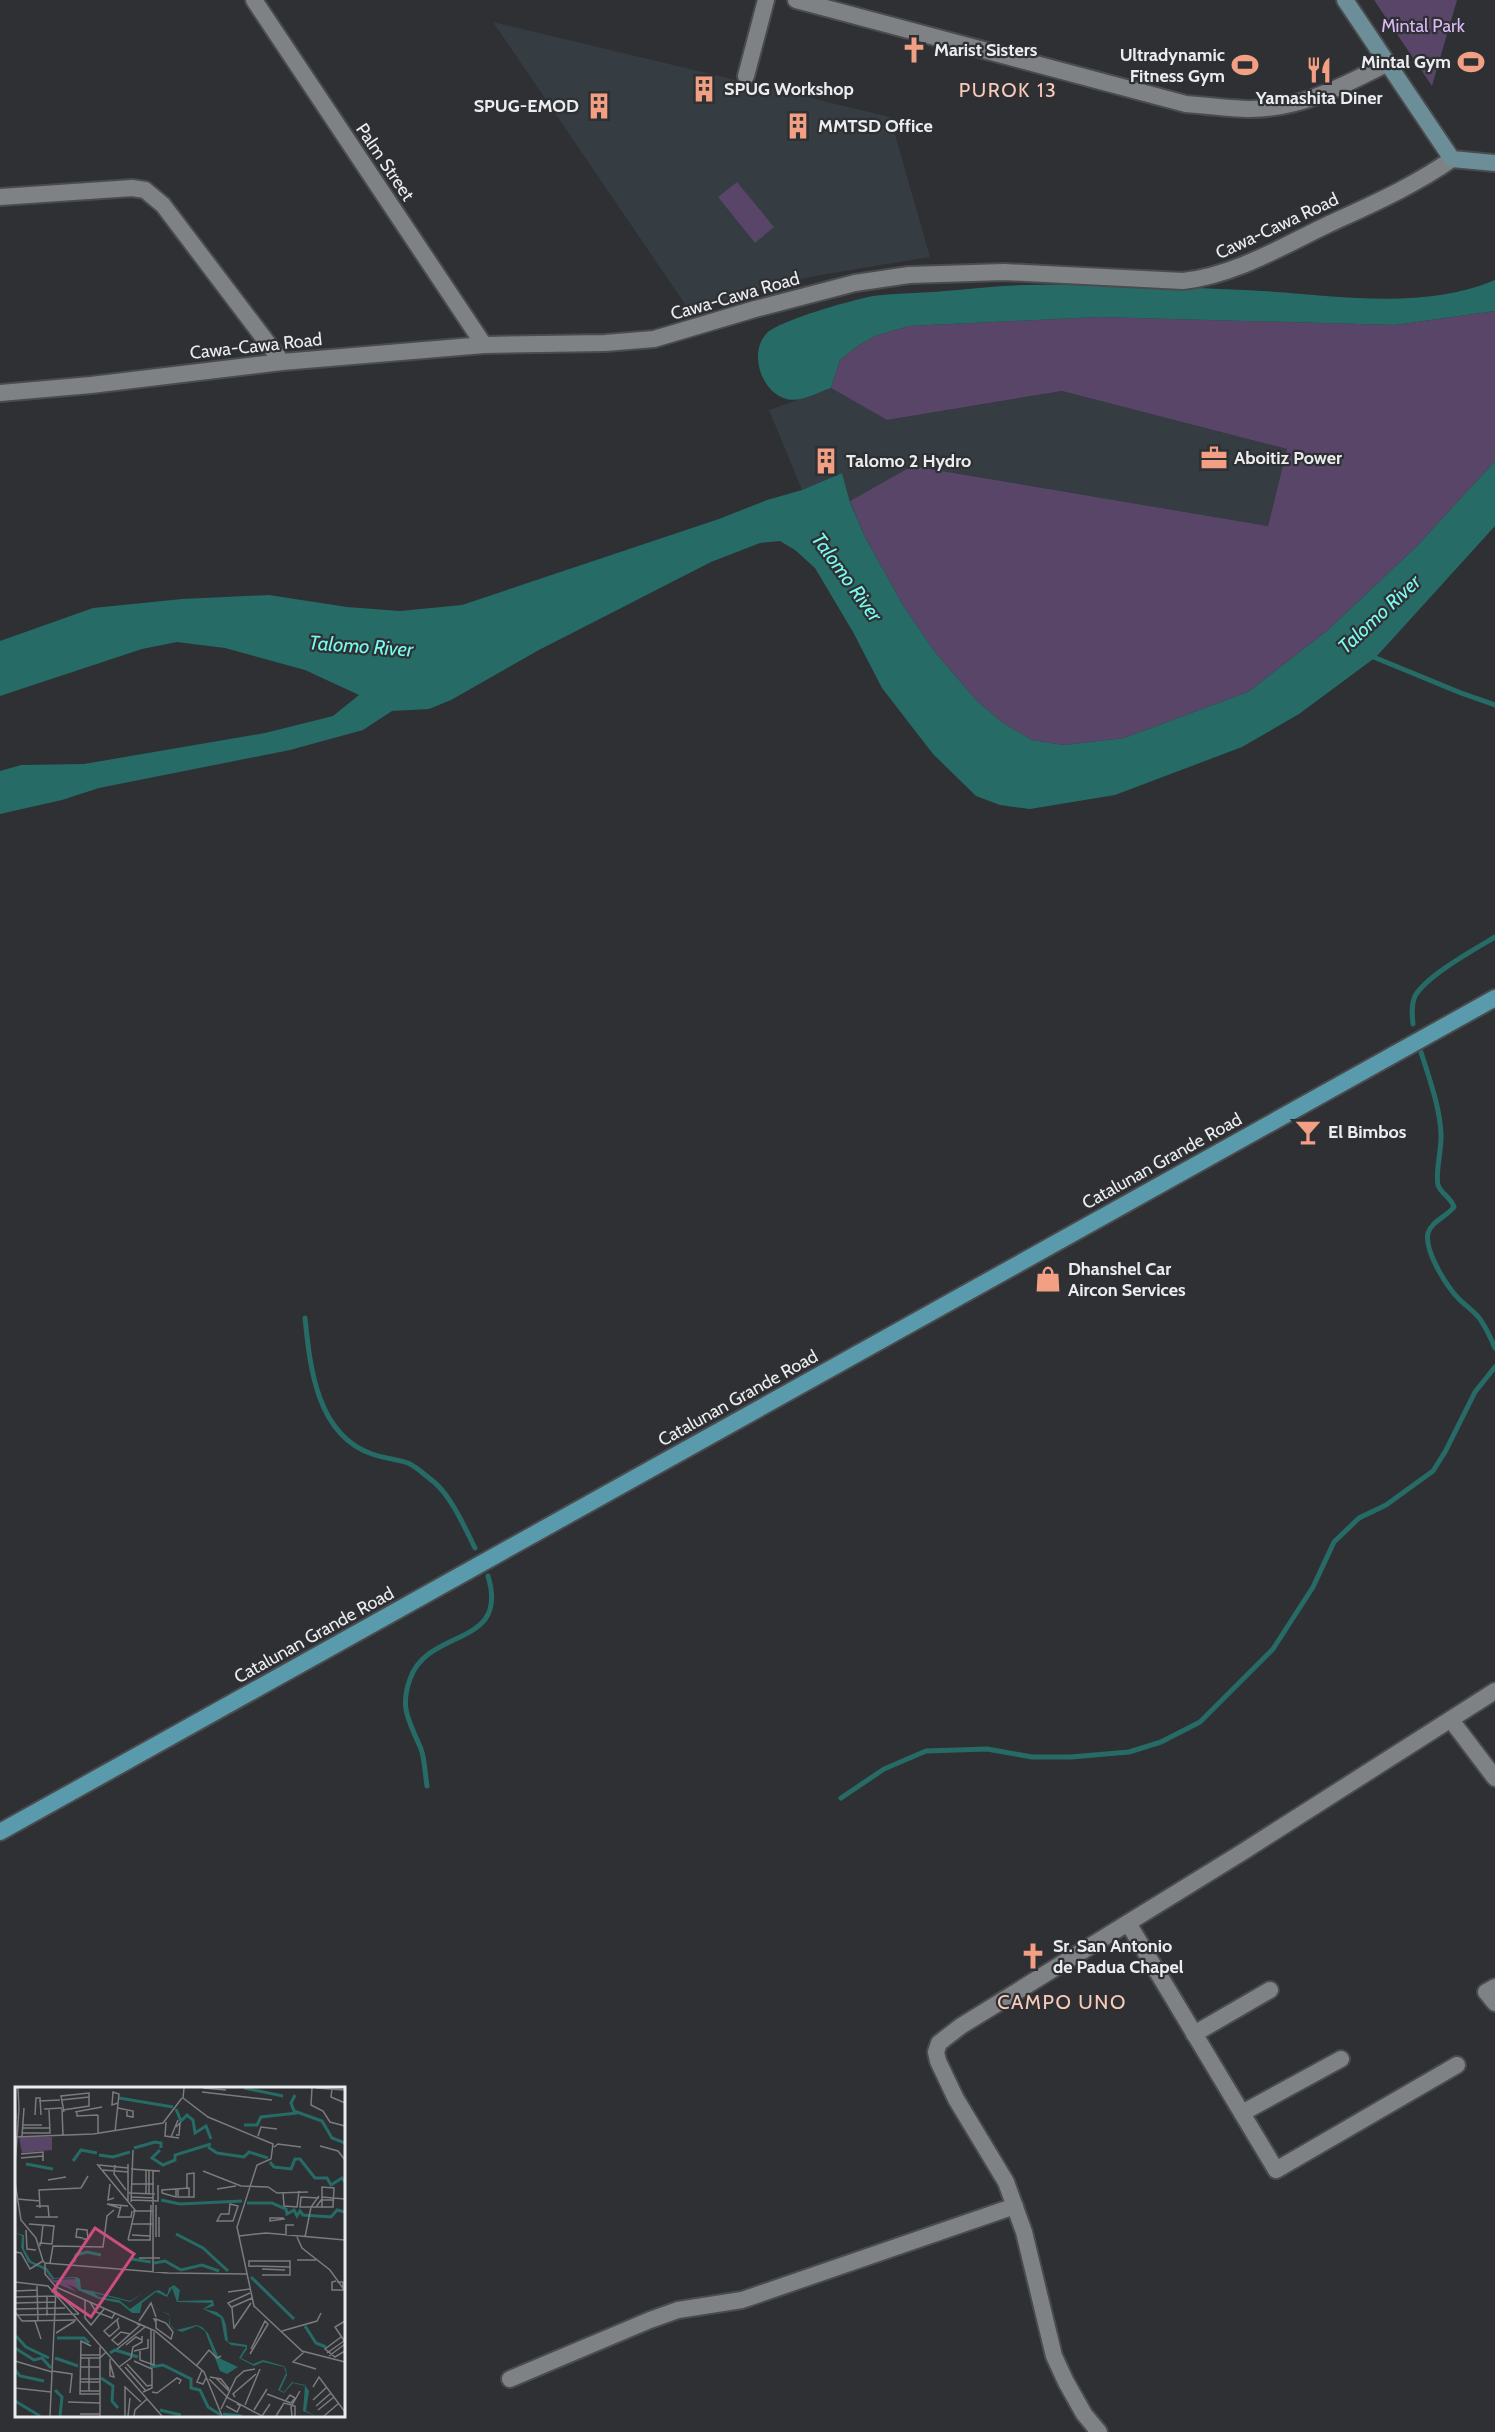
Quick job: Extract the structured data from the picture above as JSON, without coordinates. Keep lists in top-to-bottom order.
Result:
{
  "streets": {
    "main road": ["Catalunan Grande Road"],
    "street": ["Palm Street", "Cawa-Cawa Road"]
  },
  "crossings": [
    ["Palm Street", "Cawa-Cawa Road"]
  ],
  "districts": ["PUROK 13", "CAMPO UNO"],
  "water": ["Talomo River"],
  "parks": ["Mintal Park"],
  "places": {
    "church": ["Marist Sisters", "Sr. San Antonio de Padua Chapel"],
    "sports": ["Mintal Gym", "Ultradynamic Fitness Gym"],
    "restaurant": ["Yamashita Diner"],
    "building": [
      "SPUG Workshop",
      "SPUG-EMOD",
      "MMTSD Office",
      "Talomo 2 Hydro"
    ],
    "office": ["Aboitiz Power"],
    "bar": ["El Bimbos"],
    "shop": ["Dhanshel Car Aircon Services"]
  }
}
